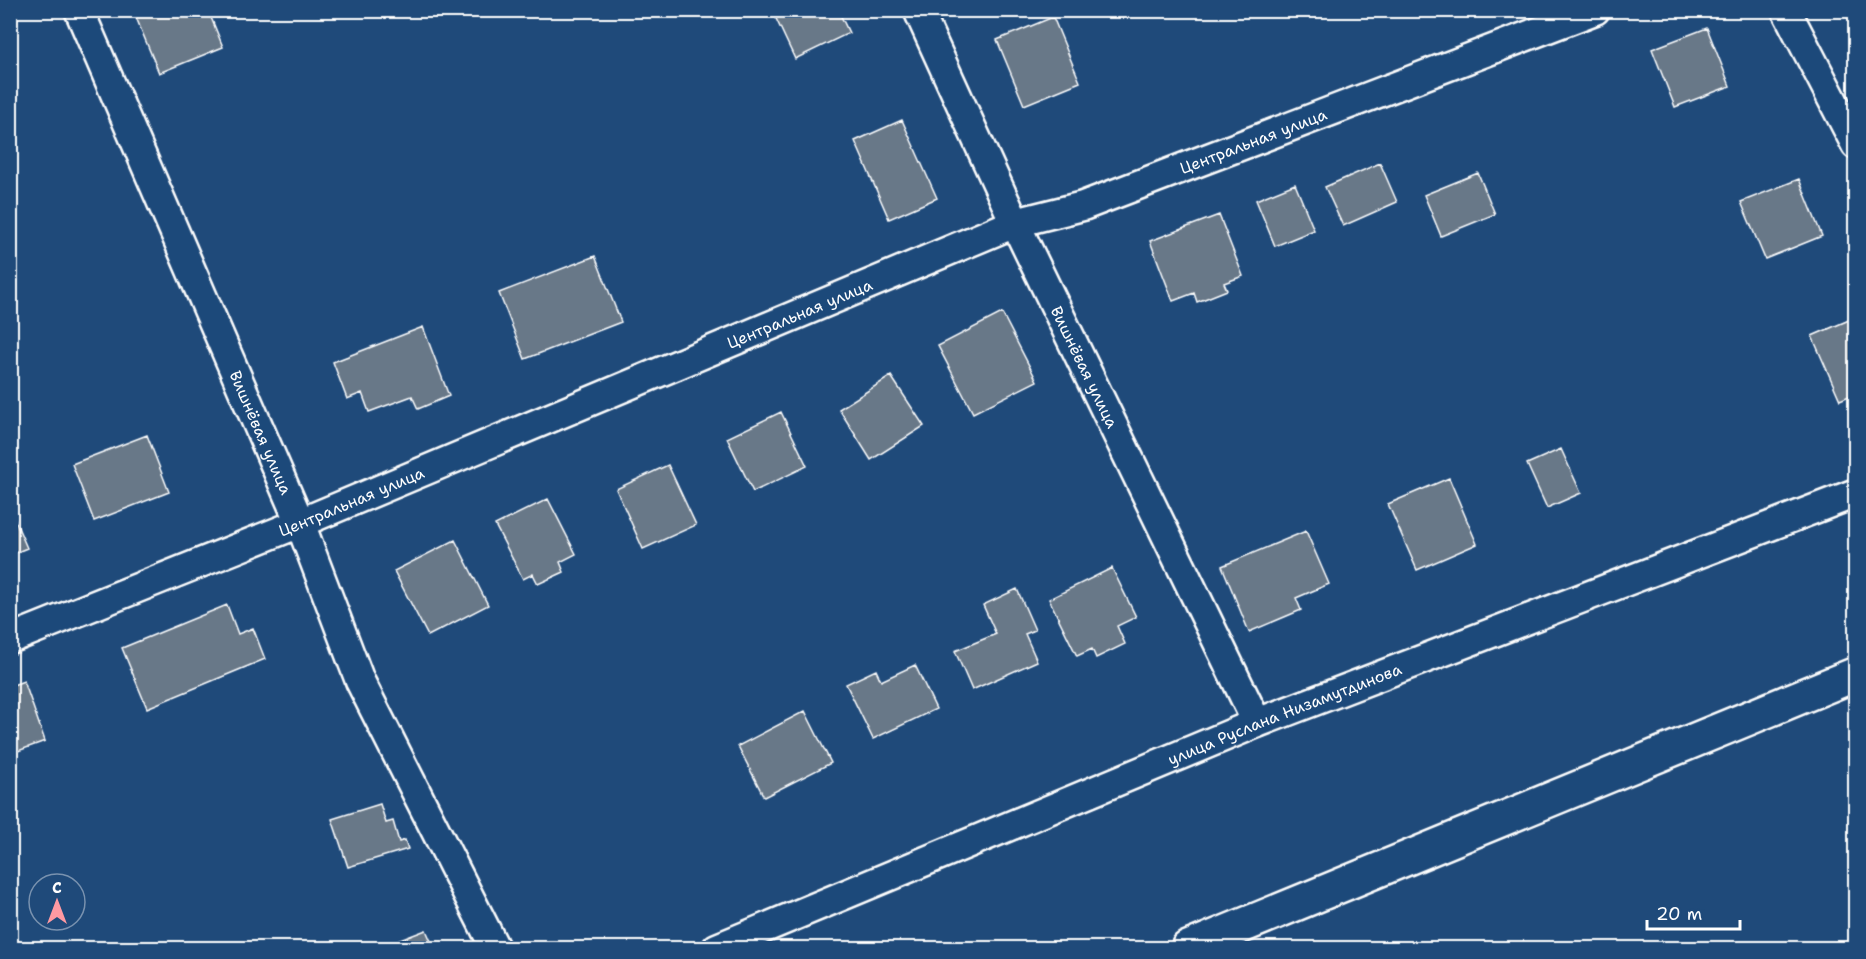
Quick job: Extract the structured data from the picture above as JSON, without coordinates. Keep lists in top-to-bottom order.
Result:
{
  "streets": {
    "street": ["Центральная улица", "Вишнёвая улица", "улица Руслана Низамутдинова"]
  },
  "crossings": [
    ["Центральная улица", "Вишнёвая улица"],
    ["Вишнёвая улица", "улица Руслана Низамутдинова"]
  ],
  "scale_bar": "20 m",
  "north": "top"
}
